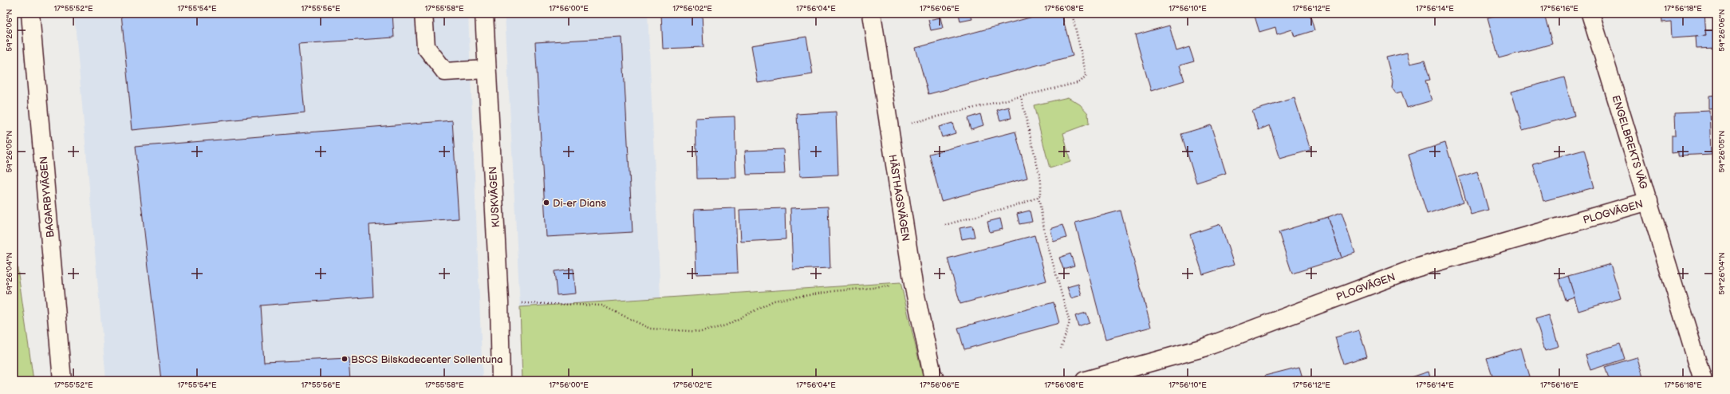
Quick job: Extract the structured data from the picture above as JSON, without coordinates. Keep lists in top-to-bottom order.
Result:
{
  "streets": {
    "street": [
      "ENGELBREKTS VÄG",
      "BAGARBYVÄGEN",
      "KUSKVÄGEN",
      "HÄSTHAGSVÄGEN",
      "PLOGVÄGEN"
    ]
  },
  "crossings": [
    ["ENGELBREKTS VÄG", "PLOGVÄGEN"]
  ],
  "places": ["Di-er Dians", "BSCS Bilskadecenter Sollentuna"],
  "coordinates": [
    "17°55'52\"E",
    "17°55'54\"E",
    "17°55'56\"E",
    "17°55'58\"E",
    "17°56'00\"E",
    "17°56'02\"E",
    "17°56'04\"E",
    "17°56'06\"E",
    "17°56'08\"E",
    "17°56'10\"E",
    "17°56'12\"E",
    "17°56'14\"E",
    "17°56'16\"E",
    "17°56'18\"E",
    "59°26'06\"N",
    "59°26'05\"N",
    "59°26'04\"N"
  ]
}
